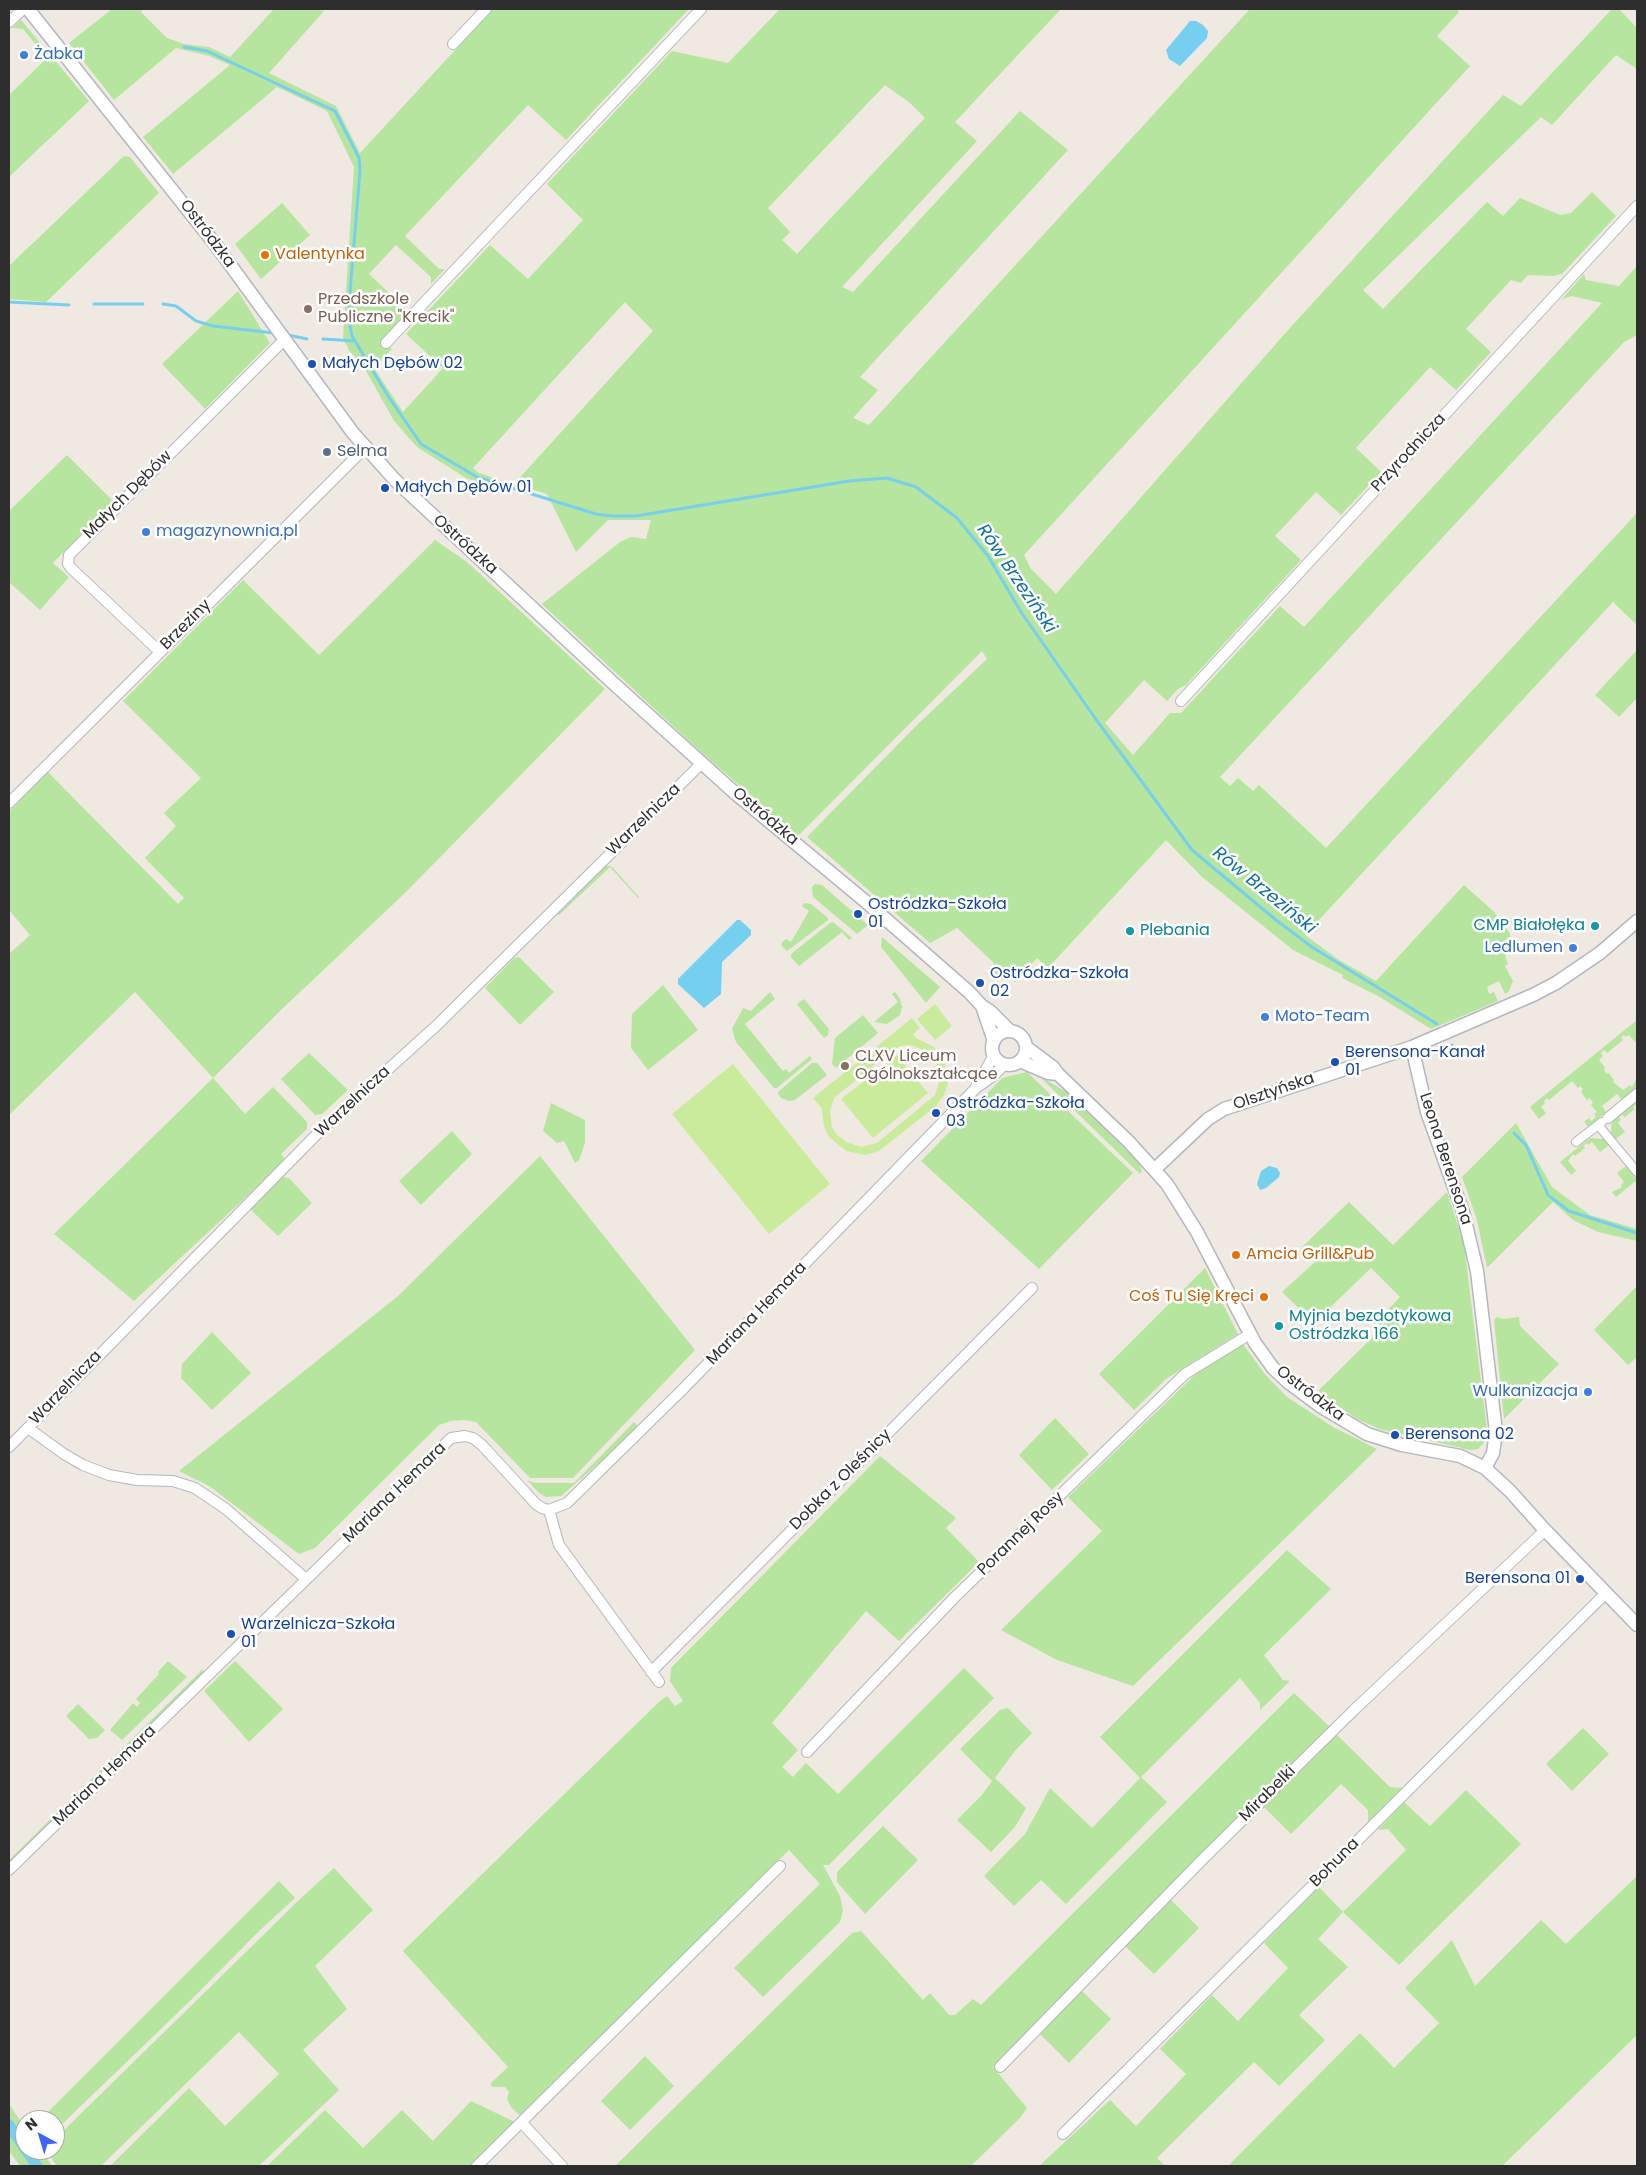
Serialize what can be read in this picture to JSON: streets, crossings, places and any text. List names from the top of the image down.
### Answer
{
  "streets": {
    "street": [
      "Ostródzka",
      "Przyrodnicza",
      "Małych Dębów",
      "Brzeziny",
      "Warzelnicza",
      "Olsztyńska",
      "Leona Berensona",
      "Mariana Hemara",
      "Dobka z Oleśnicy",
      "Porannej Rosy",
      "Mirabelki",
      "Bohuna"
    ]
  },
  "crossings": [
    ["Ostródzka", "Małych Dębów"],
    ["Ostródzka", "Brzeziny"],
    ["Ostródzka", "Warzelnicza"],
    ["Ostródzka", "Olsztyńska"],
    ["Ostródzka", "Leona Berensona"],
    ["Ostródzka", "Mariana Hemara"],
    ["Ostródzka", "Porannej Rosy"],
    ["Ostródzka", "Mirabelki"],
    ["Ostródzka", "Bohuna"],
    ["Małych Dębów", "Brzeziny"],
    ["Olsztyńska", "Leona Berensona"]
  ],
  "water": ["Rów Brzeziński"],
  "places": [
    "Żabka",
    "Valentynka",
    "Przedszkole Publiczne \"Krecik\"",
    "Małych Dębów 02",
    "Selma",
    "Małych Dębów 01",
    "magazynownia.pl",
    "Ostródzka-Szkoła 01",
    "CMP Białołęka",
    "Plebania",
    "Ledlumen",
    "Ostródzka-Szkoła 02",
    "Moto-Team",
    "Berensona-Kanał 01",
    "CLXV Liceum Ogólnokształcące",
    "Ostródzka-Szkoła 03",
    "Amcia Grill&Pub",
    "Coś Tu Się Kręci",
    "Myjnia bezdotykowa Ostródzka 166",
    "Wulkanizacja",
    "Berensona 02",
    "Berensona 01",
    "Warzelnicza-Szkoła 01"
  ],
  "north": "top left"
}
